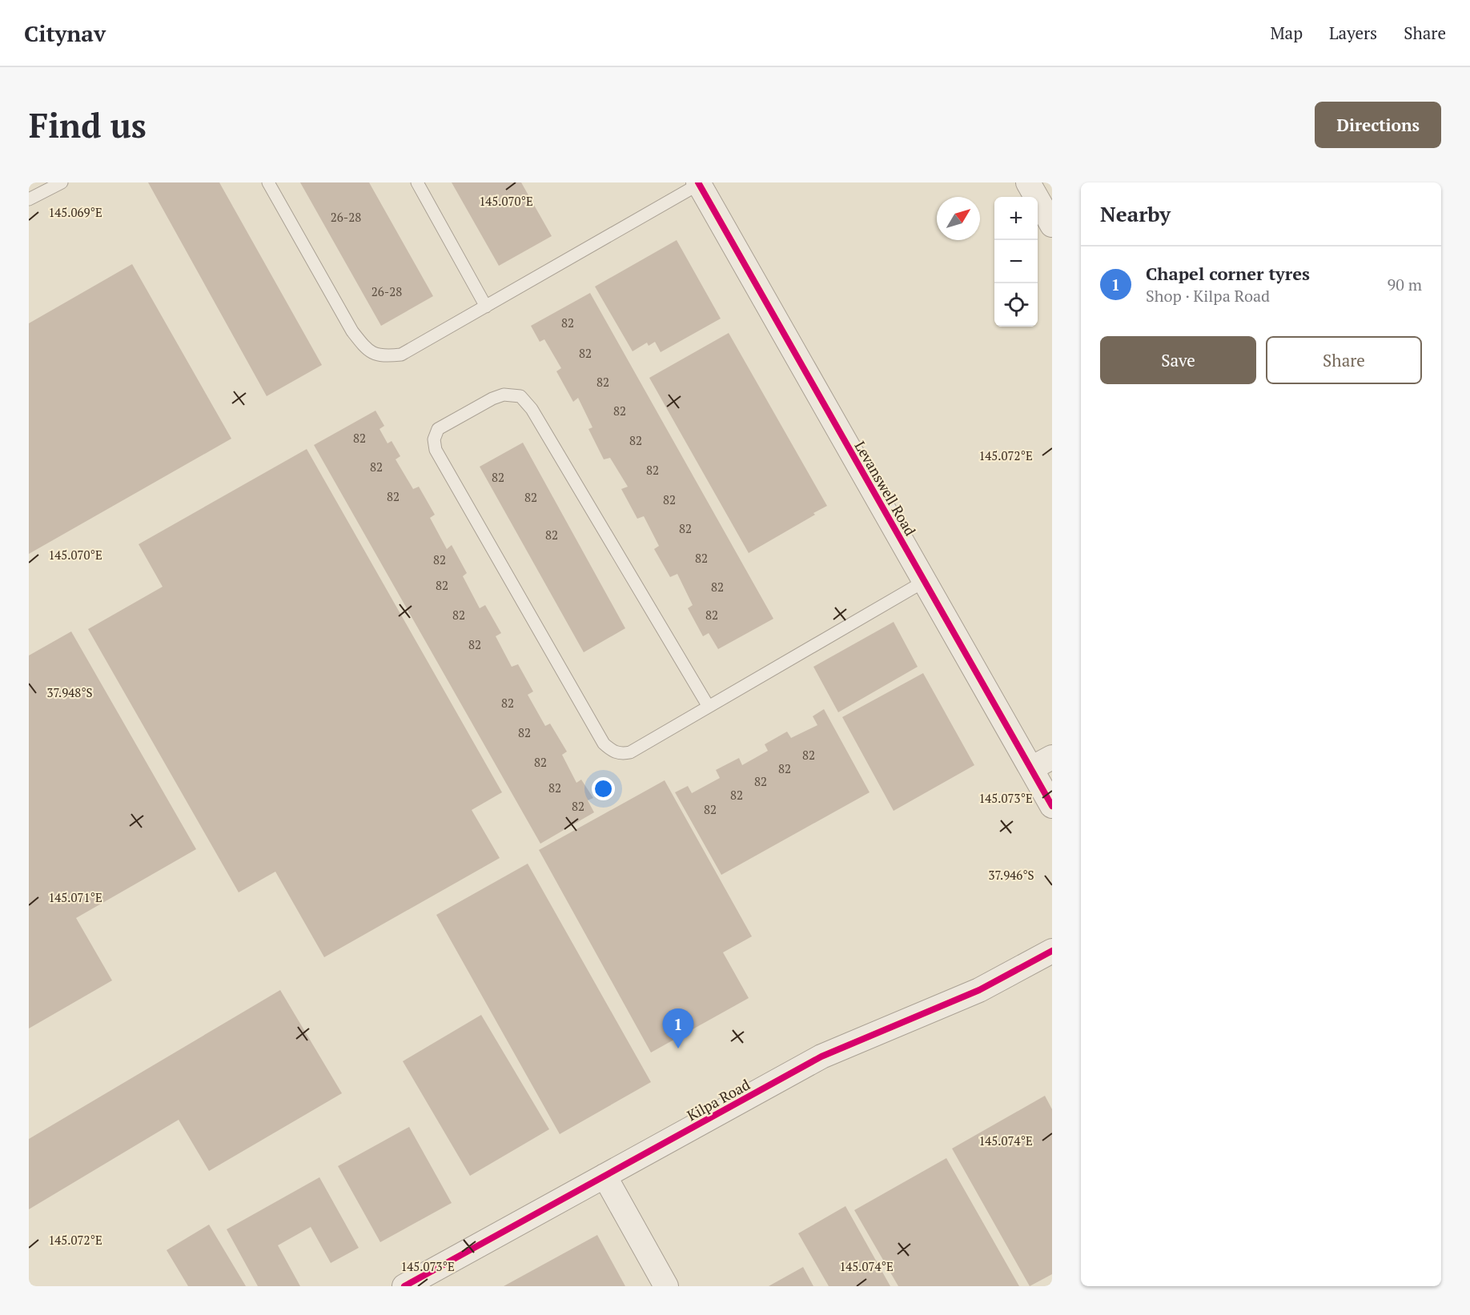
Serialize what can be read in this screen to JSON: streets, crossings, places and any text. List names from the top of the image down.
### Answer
{
  "streets": {
    "street": ["Levanswell Road", "Kilpa Road"]
  },
  "house_numbers": [
    "26-28",
    "26-28",
    "82",
    "82",
    "82",
    "82",
    "82",
    "82",
    "82",
    "82",
    "82",
    "82",
    "82",
    "82",
    "82",
    "82",
    "82",
    "82",
    "82",
    "82",
    "82",
    "82",
    "82",
    "82",
    "82",
    "82",
    "82",
    "82",
    "82",
    "82",
    "82",
    "82",
    "82"
  ],
  "north": "top right",
  "page": {
    "header": "Citynav",
    "nav": ["Map", "Layers", "Share"],
    "buttons": [
      "Directions",
      ["Save", "Share"]
    ],
    "title": "Find us",
    "heading": "Nearby",
    "map_buttons": ["+", "−"],
    "list": [
      {
        "mark": "1",
        "name": "Chapel corner tyres",
        "note": "Shop · Kilpa Road",
        "value": "90 m"
      }
    ],
    "pins": "1"
  },
  "coordinates": [
    "145.070°E",
    "145.069°E",
    "145.072°E",
    "37.948°S",
    "145.073°E",
    "37.946°S",
    "145.071°E",
    "145.074°E"
  ]
}
